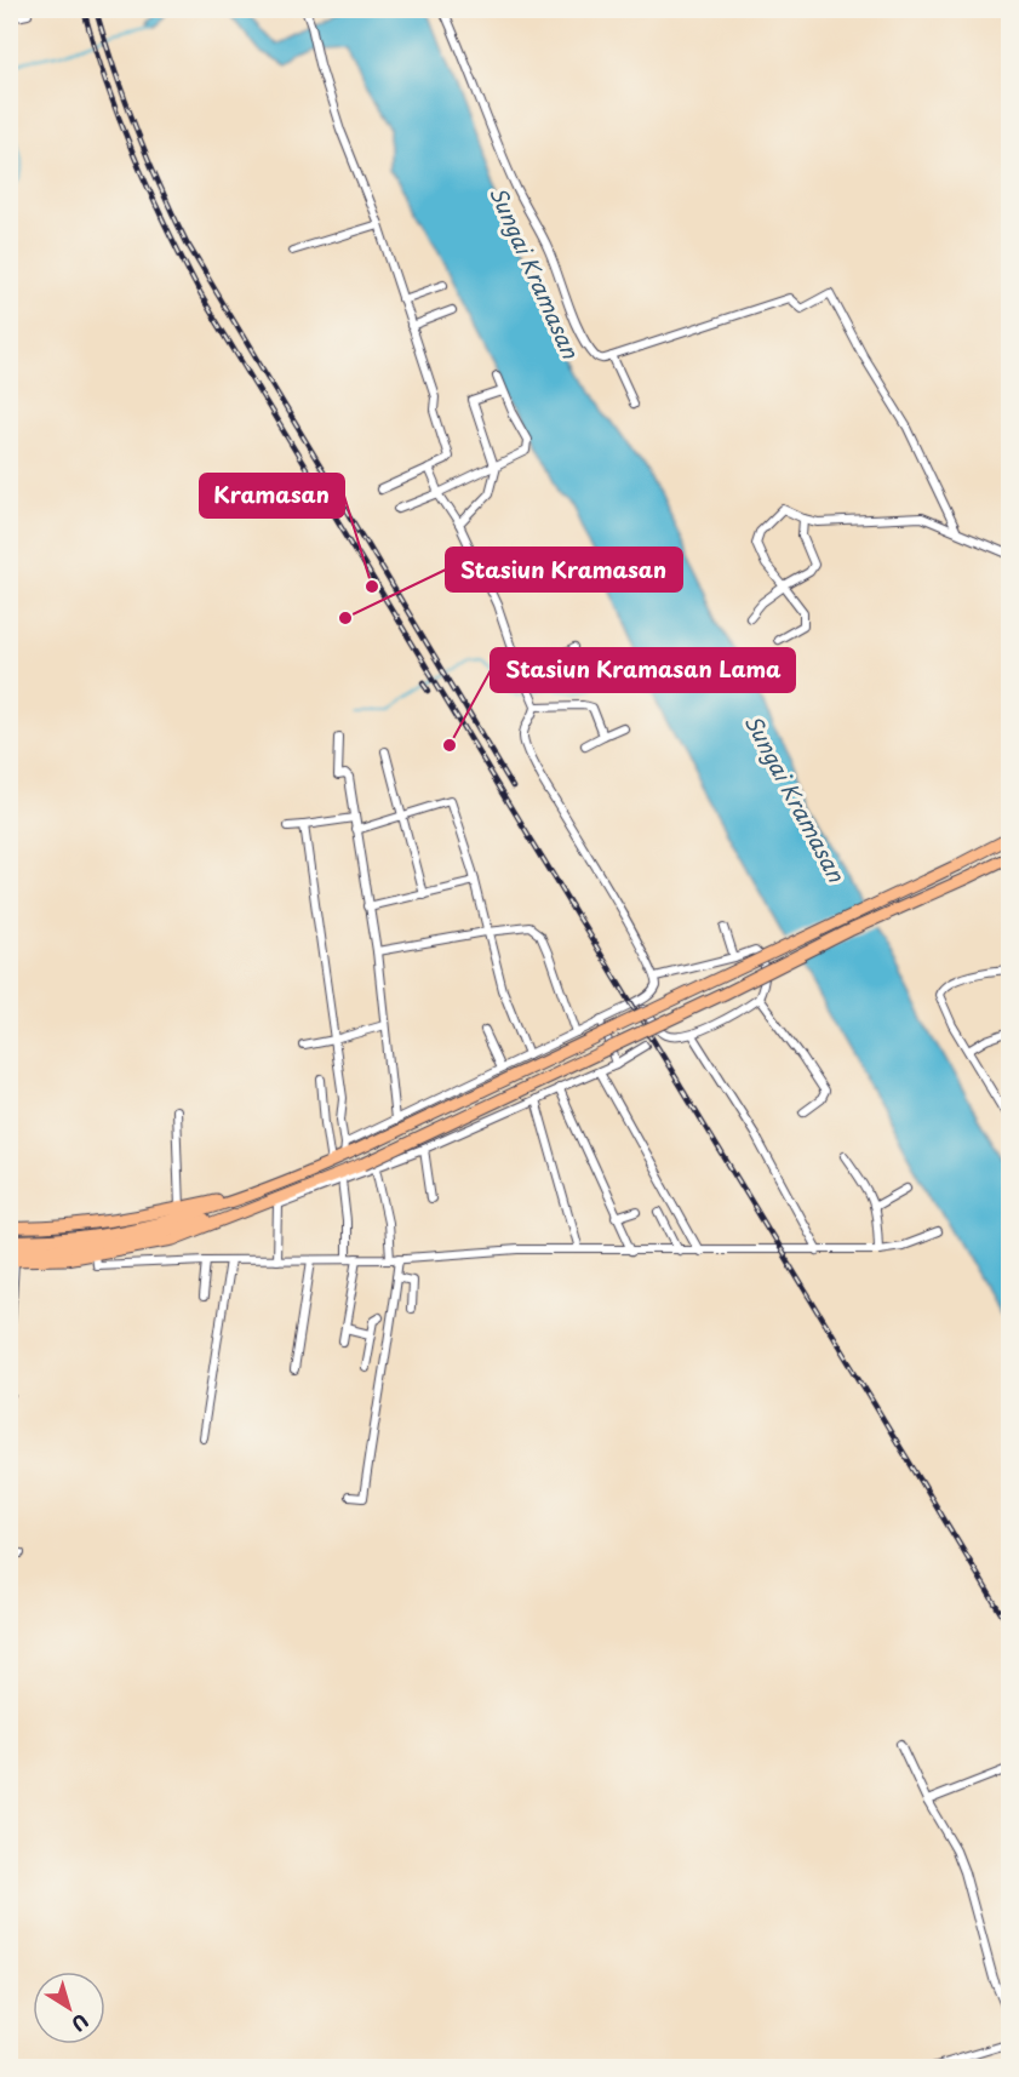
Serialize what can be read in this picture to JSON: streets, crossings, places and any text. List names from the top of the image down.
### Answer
{
  "water": ["Sungai Kramasan"],
  "places": ["Kramasan", "Stasiun Kramasan", "Stasiun Kramasan Lama"],
  "north": "bottom right"
}
